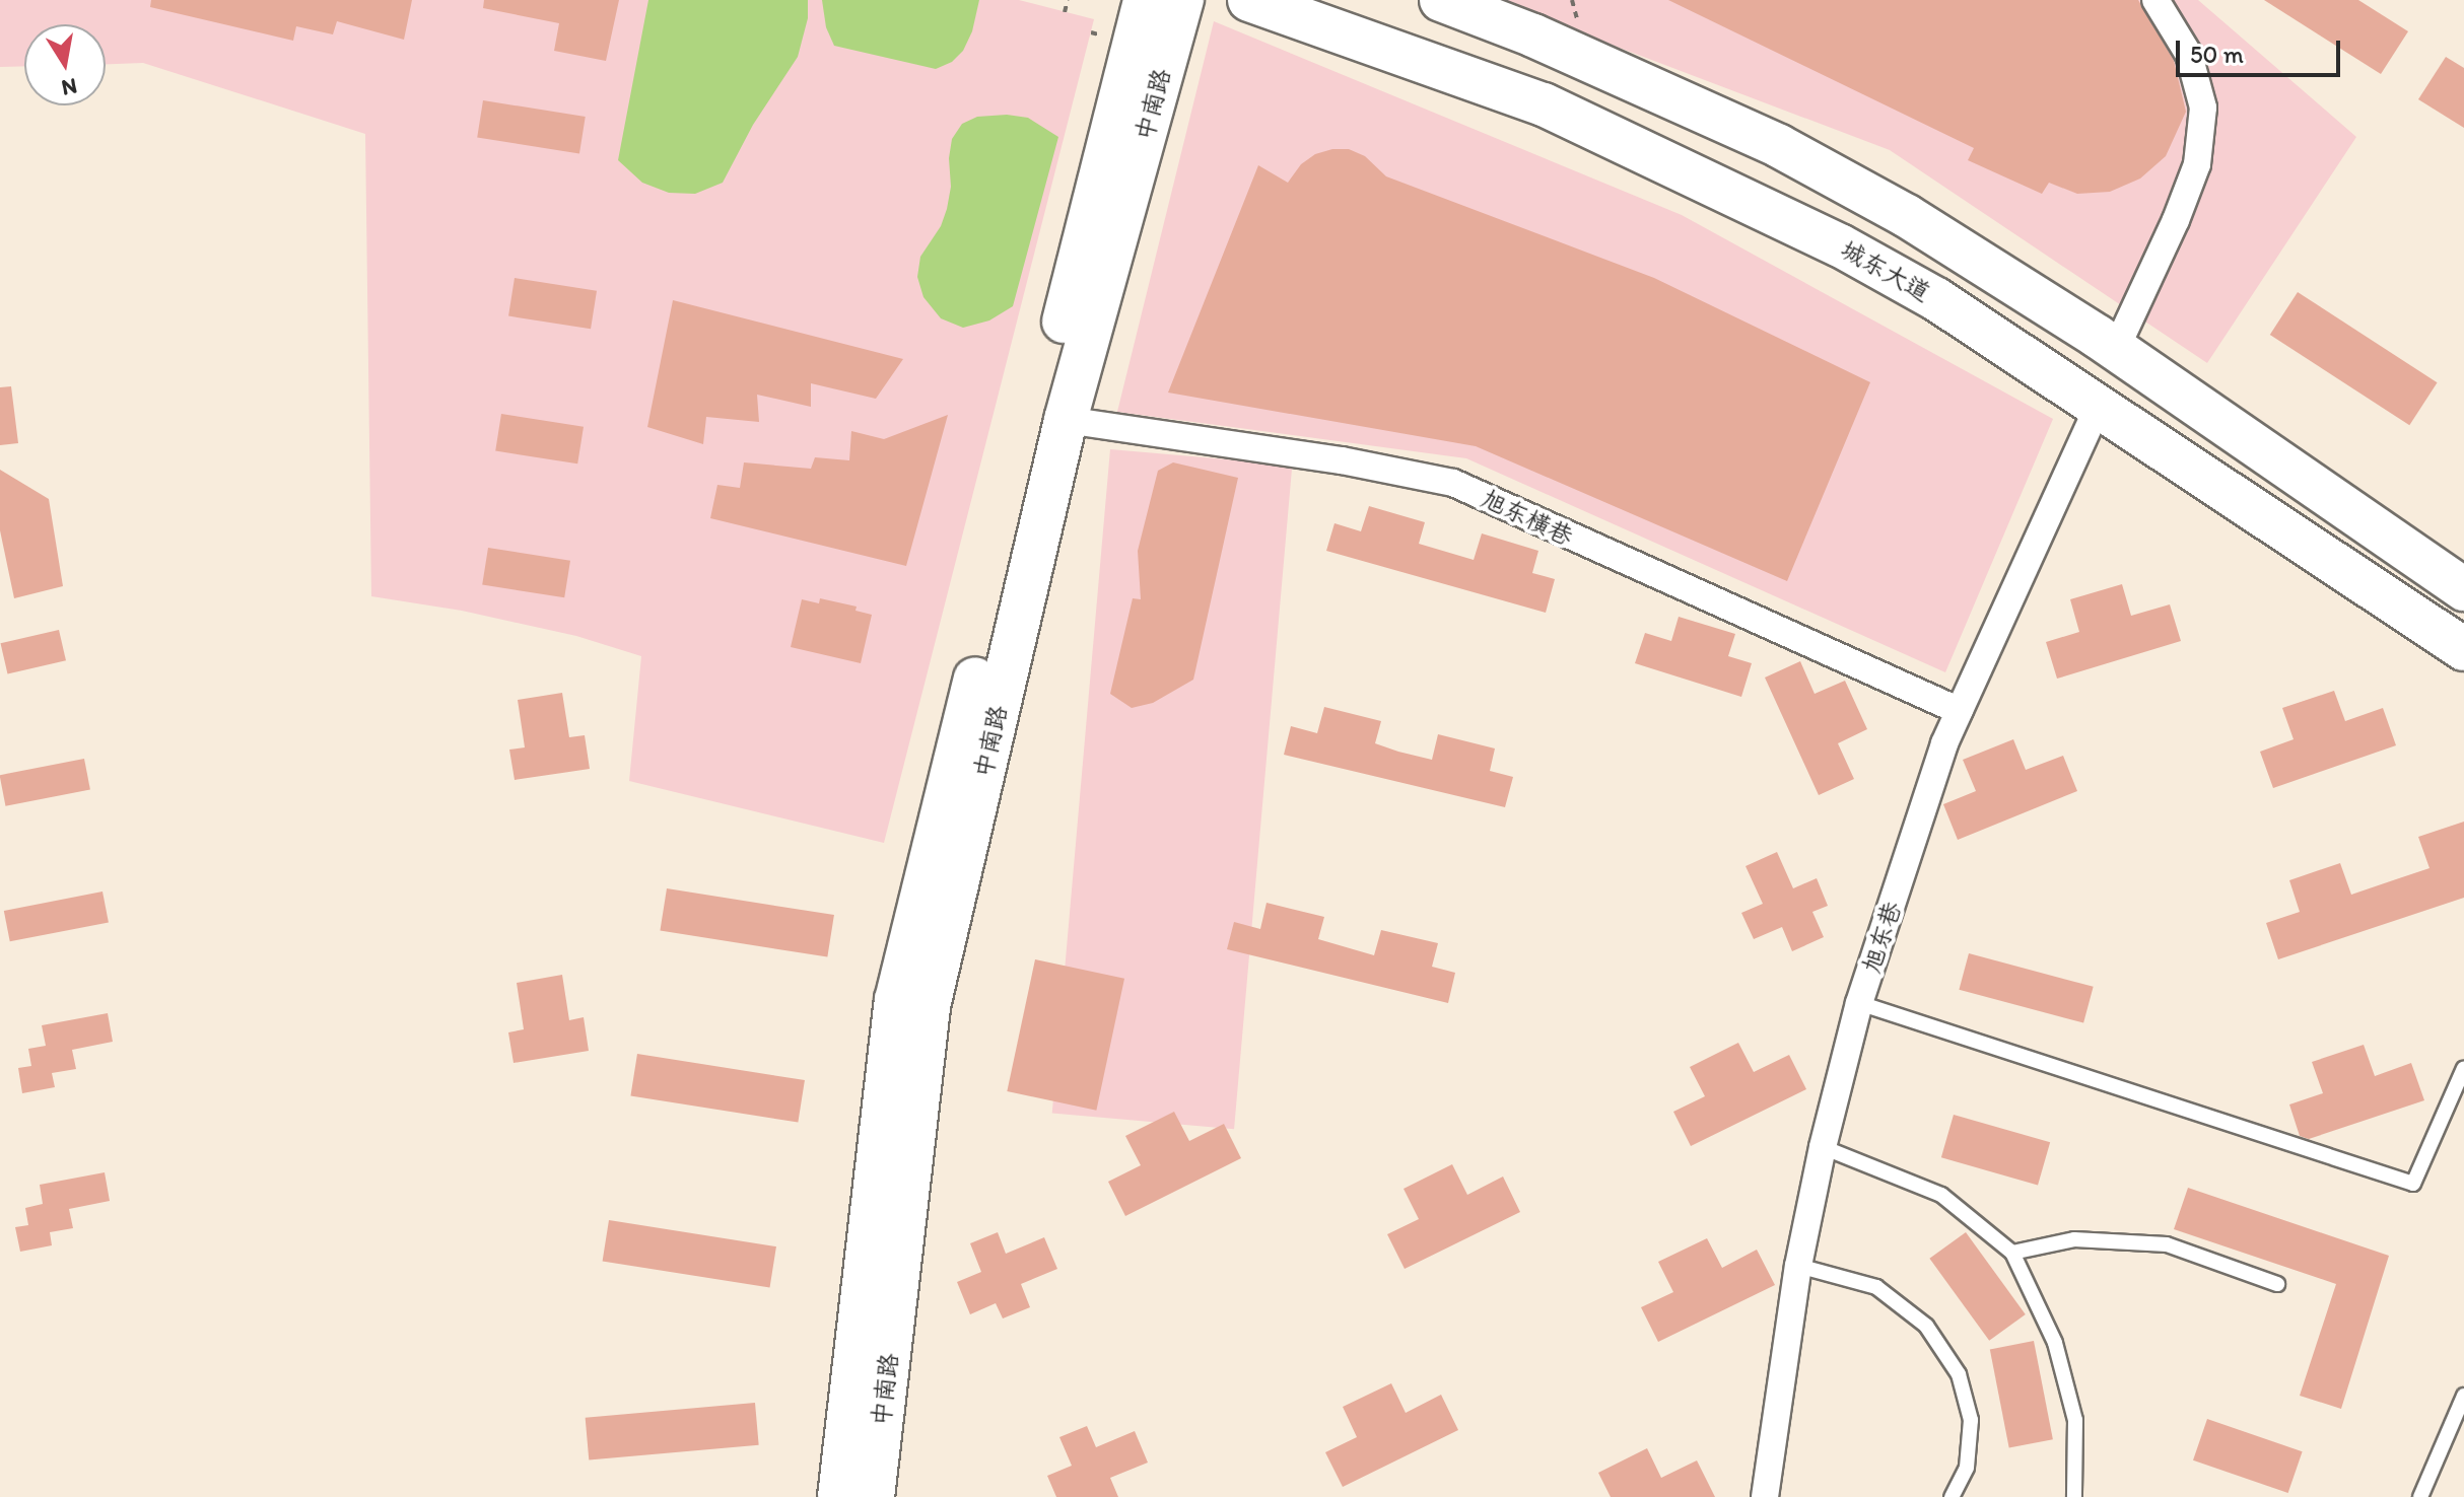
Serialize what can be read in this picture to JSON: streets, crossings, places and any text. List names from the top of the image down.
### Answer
{
  "streets": {
    "main road": ["中南路", "城东大道"],
    "street": ["旭东横巷", "旭东巷"]
  },
  "crossings": [
    ["中南路", "旭东横巷"],
    ["城东大道", "旭东巷"],
    ["旭东横巷", "旭东巷"]
  ],
  "scale_bar": "50 m",
  "north": "bottom"
}
